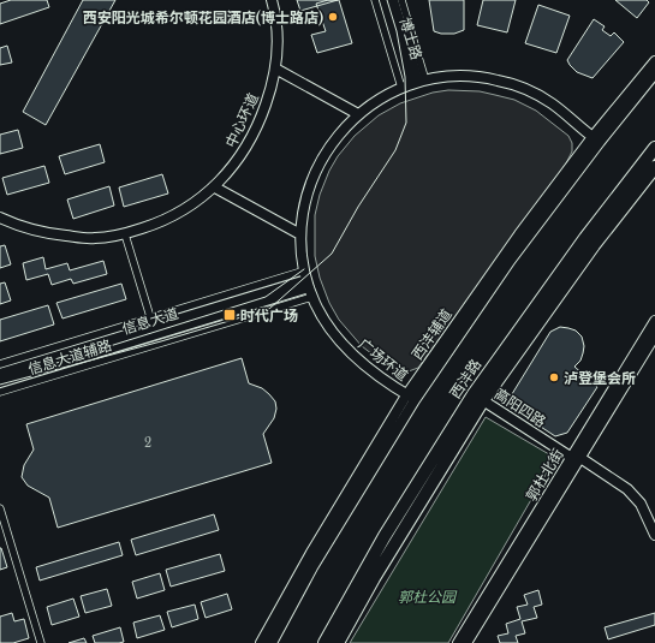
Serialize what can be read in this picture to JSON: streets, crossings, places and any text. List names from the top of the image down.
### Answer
{
  "streets": {
    "highway": ["西沣路"],
    "street": [
      "博士路",
      "中心环道",
      "信息大道",
      "西沣辅道",
      "信息大道辅路",
      "广场环道",
      "高阳四路",
      "郭杜北街"
    ]
  },
  "crossings": [
    ["博士路", "广场环道"],
    ["信息大道", "信息大道辅路"],
    ["信息大道", "广场环道"],
    ["西沣辅道", "广场环道"],
    ["信息大道辅路", "广场环道"],
    ["西沣路", "高阳四路"],
    ["高阳四路", "郭杜北街"]
  ],
  "parks": ["郭杜公园"],
  "places": {
    "other": ["西安阳光城希尔顿花园酒店(博士路店)", "泸登堡会所"],
    "transit": ["时代广场"]
  },
  "house_numbers": ["2"]
}
